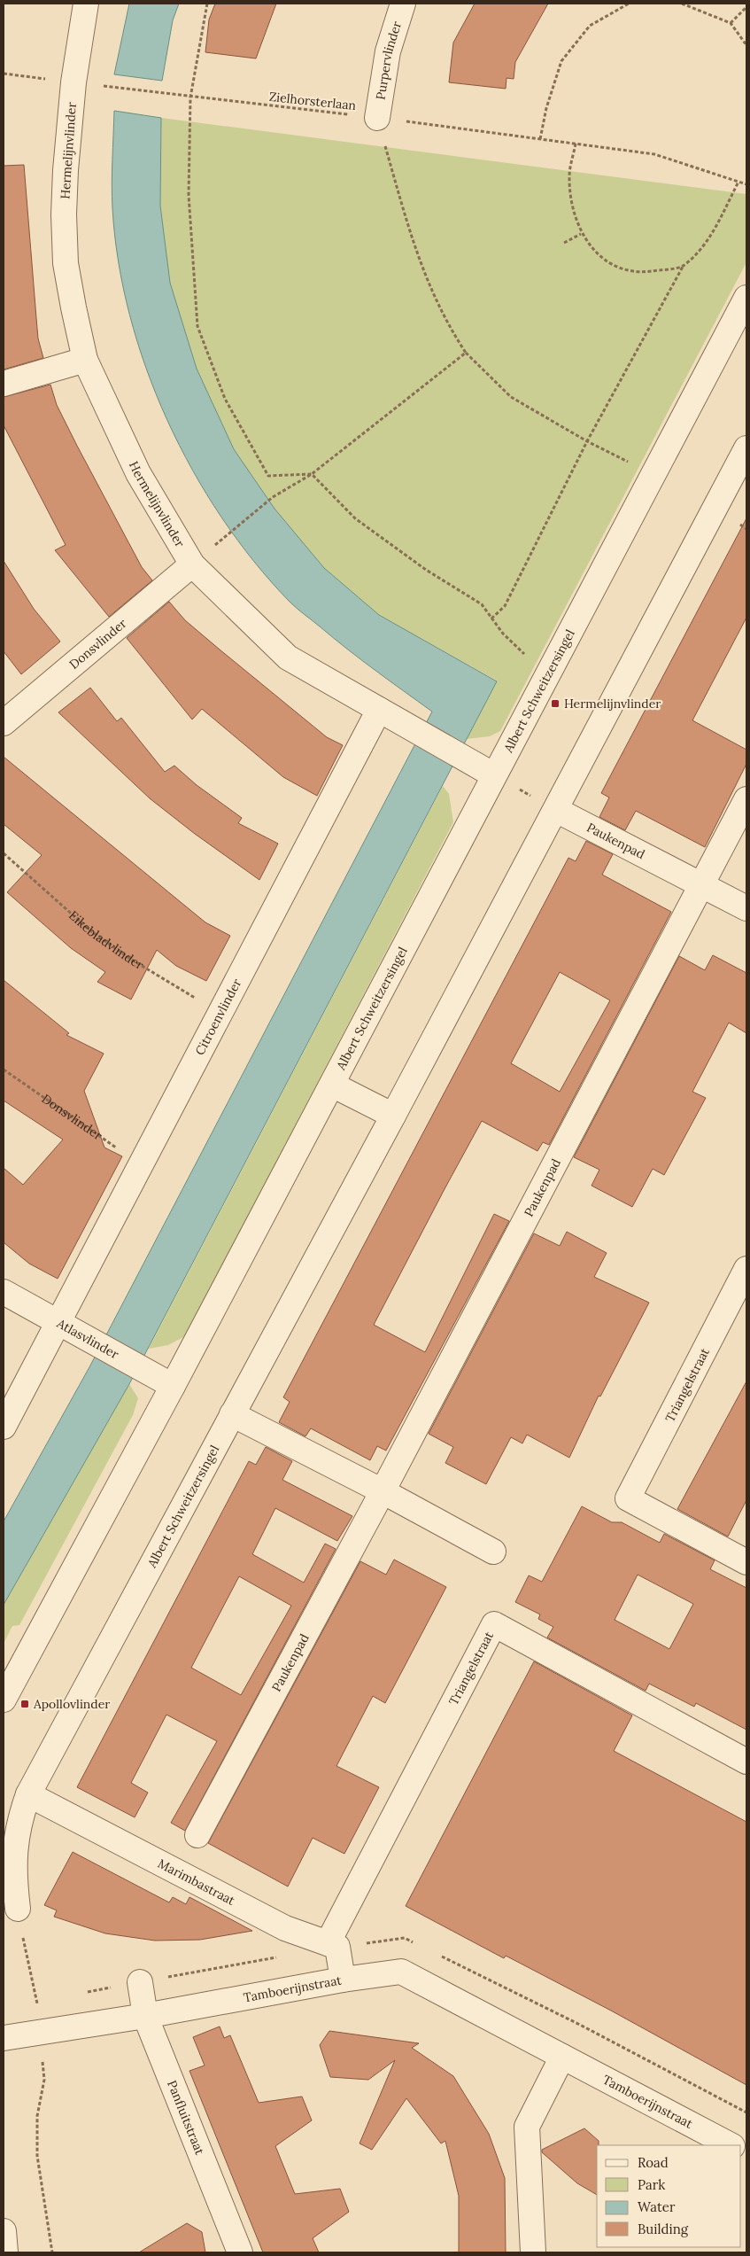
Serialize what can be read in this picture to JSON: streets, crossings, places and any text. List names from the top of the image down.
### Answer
{
  "streets": {
    "street": [
      "Purpervlinder",
      "Hermelijnvlinder",
      "Donsvlinder",
      "Albert Schweitzersingel",
      "Paukenpad",
      "Citroenvlinder",
      "Atlasvlinder",
      "Triangelstraat",
      "Marimbastraat",
      "Tamboerijnstraat",
      "Panfluitstraat"
    ],
    "path": ["Zielhorsterlaan", "Eikebladvlinder"]
  },
  "crossings": [
    ["Purpervlinder", "Zielhorsterlaan"],
    ["Zielhorsterlaan", "Hermelijnvlinder"],
    ["Hermelijnvlinder", "Donsvlinder"],
    ["Hermelijnvlinder", "Albert Schweitzersingel"],
    ["Hermelijnvlinder", "Citroenvlinder"],
    ["Donsvlinder", "Citroenvlinder"],
    ["Albert Schweitzersingel", "Paukenpad"],
    ["Albert Schweitzersingel", "Atlasvlinder"],
    ["Albert Schweitzersingel", "Marimbastraat"],
    ["Eikebladvlinder", "Citroenvlinder"],
    ["Citroenvlinder", "Atlasvlinder"],
    ["Triangelstraat", "Marimbastraat"],
    ["Tamboerijnstraat", "Panfluitstraat"]
  ],
  "places": {
    "transit": ["Hermelijnvlinder", "Apollovlinder"]
  },
  "legend": [
    "Road",
    "Park",
    "Water",
    "Building"
  ]
}
